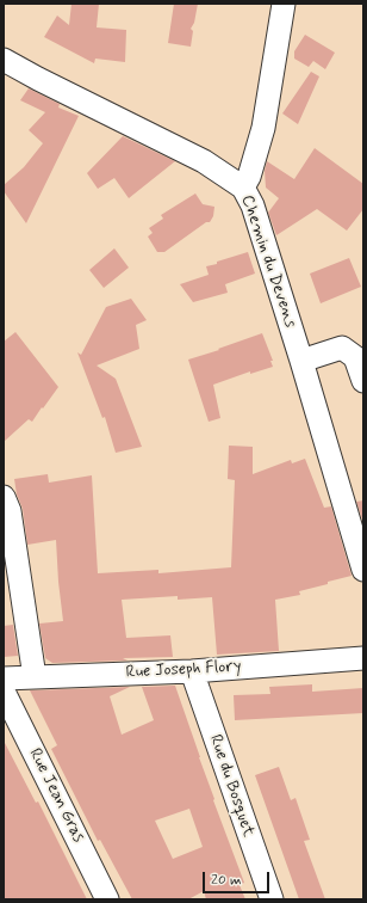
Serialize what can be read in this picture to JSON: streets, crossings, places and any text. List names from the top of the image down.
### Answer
{
  "streets": {
    "street": [
      "Chemin du Devens",
      "Rue Joseph Flory",
      "Rue du Bosquet",
      "Rue Jean Gras"
    ]
  },
  "crossings": [
    ["Rue Joseph Flory", "Rue du Bosquet"]
  ],
  "scale_bar": "20 m"
}
